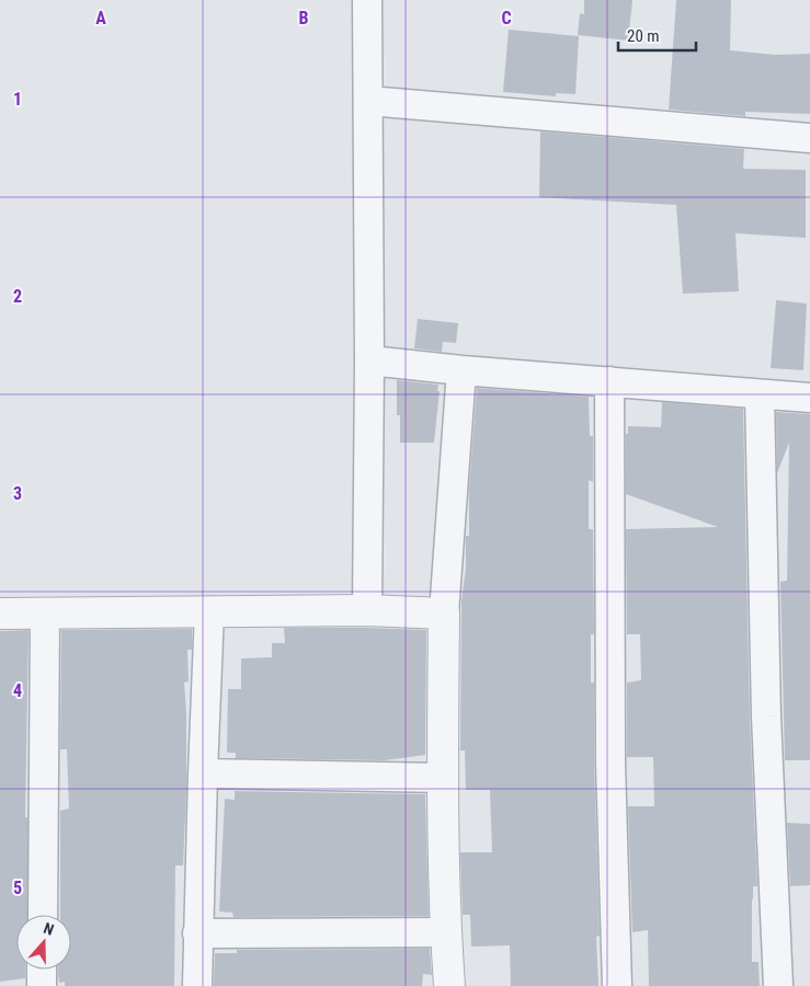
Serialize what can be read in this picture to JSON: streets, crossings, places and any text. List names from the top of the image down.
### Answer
{
  "scale_bar": "20 m",
  "north": "top",
  "grid": {
    "columns": ["A", "B", "C"],
    "rows": [
      "1",
      "2",
      "3",
      "4",
      "5"
    ]
  }
}
